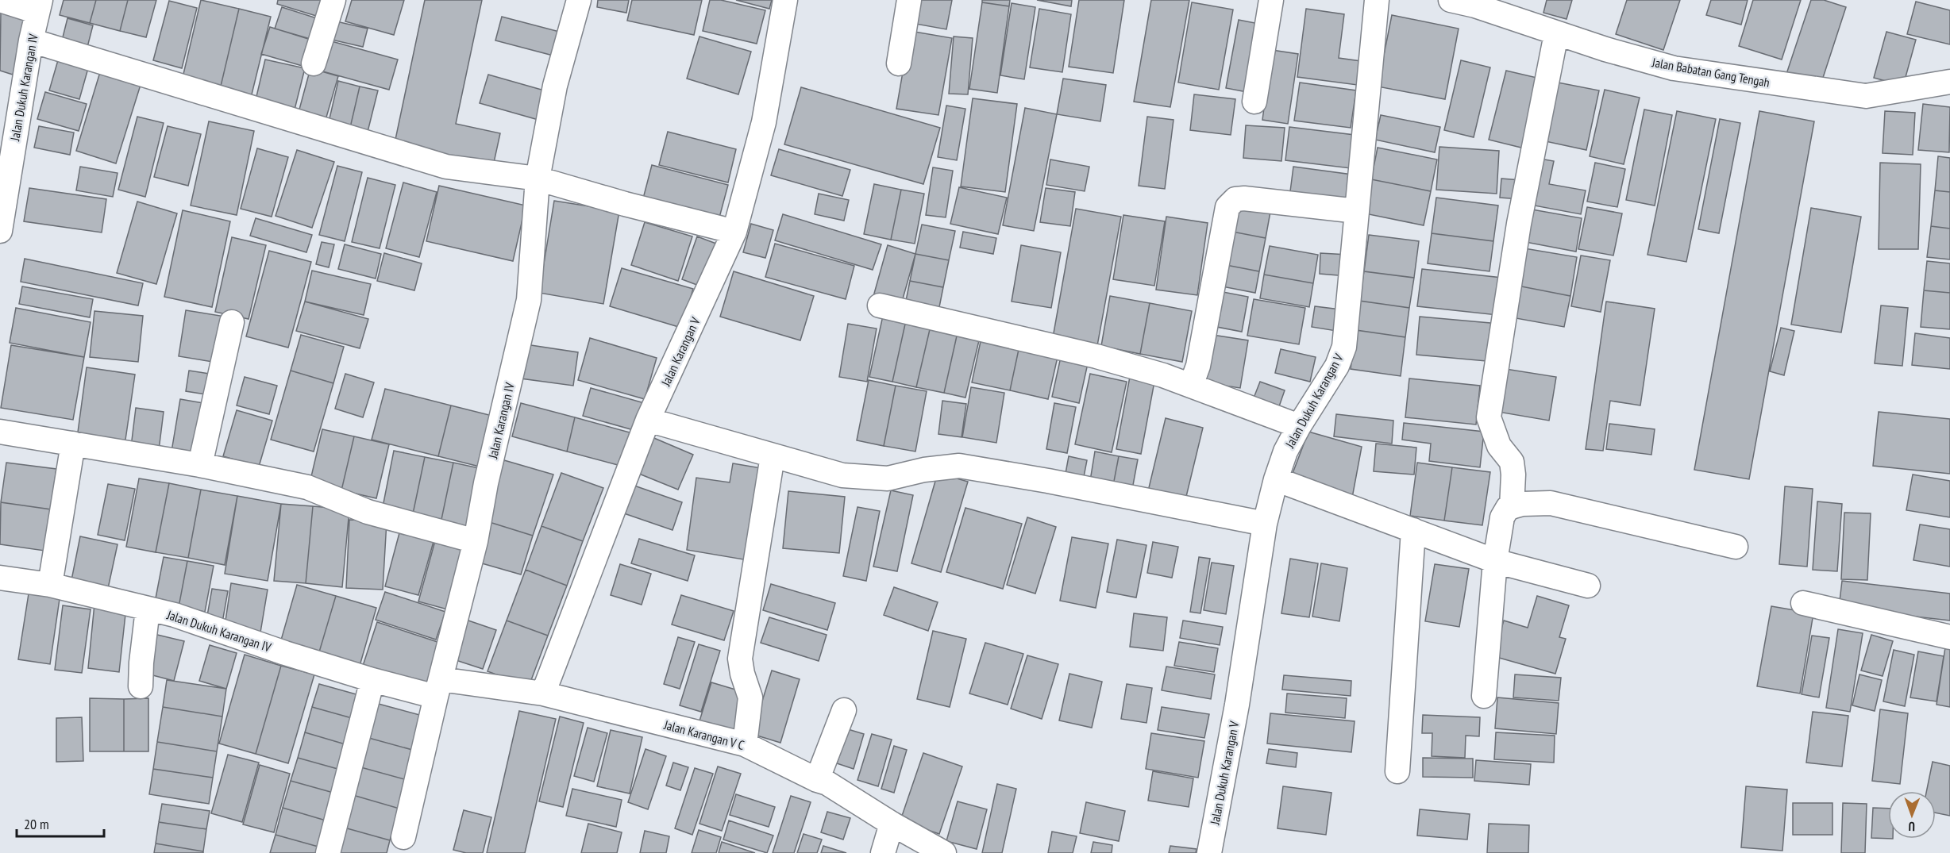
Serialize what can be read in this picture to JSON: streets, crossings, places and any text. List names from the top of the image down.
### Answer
{
  "streets": {
    "street": [
      "Jalan Babatan Gang Tengah",
      "Jalan Dukuh Karangan IV",
      "Jalan Karangan V",
      "Jalan Dukuh Karangan V",
      "Jalan Karangan IV",
      "Jalan Karangan V C"
    ]
  },
  "crossings": [
    ["Jalan Dukuh Karangan IV", "Jalan Karangan IV"],
    ["Jalan Dukuh Karangan IV", "Jalan Karangan V C"],
    ["Jalan Karangan V", "Jalan Karangan V C"],
    ["Jalan Karangan IV", "Jalan Karangan V C"]
  ],
  "scale_bar": "20 m",
  "north": "bottom"
}
